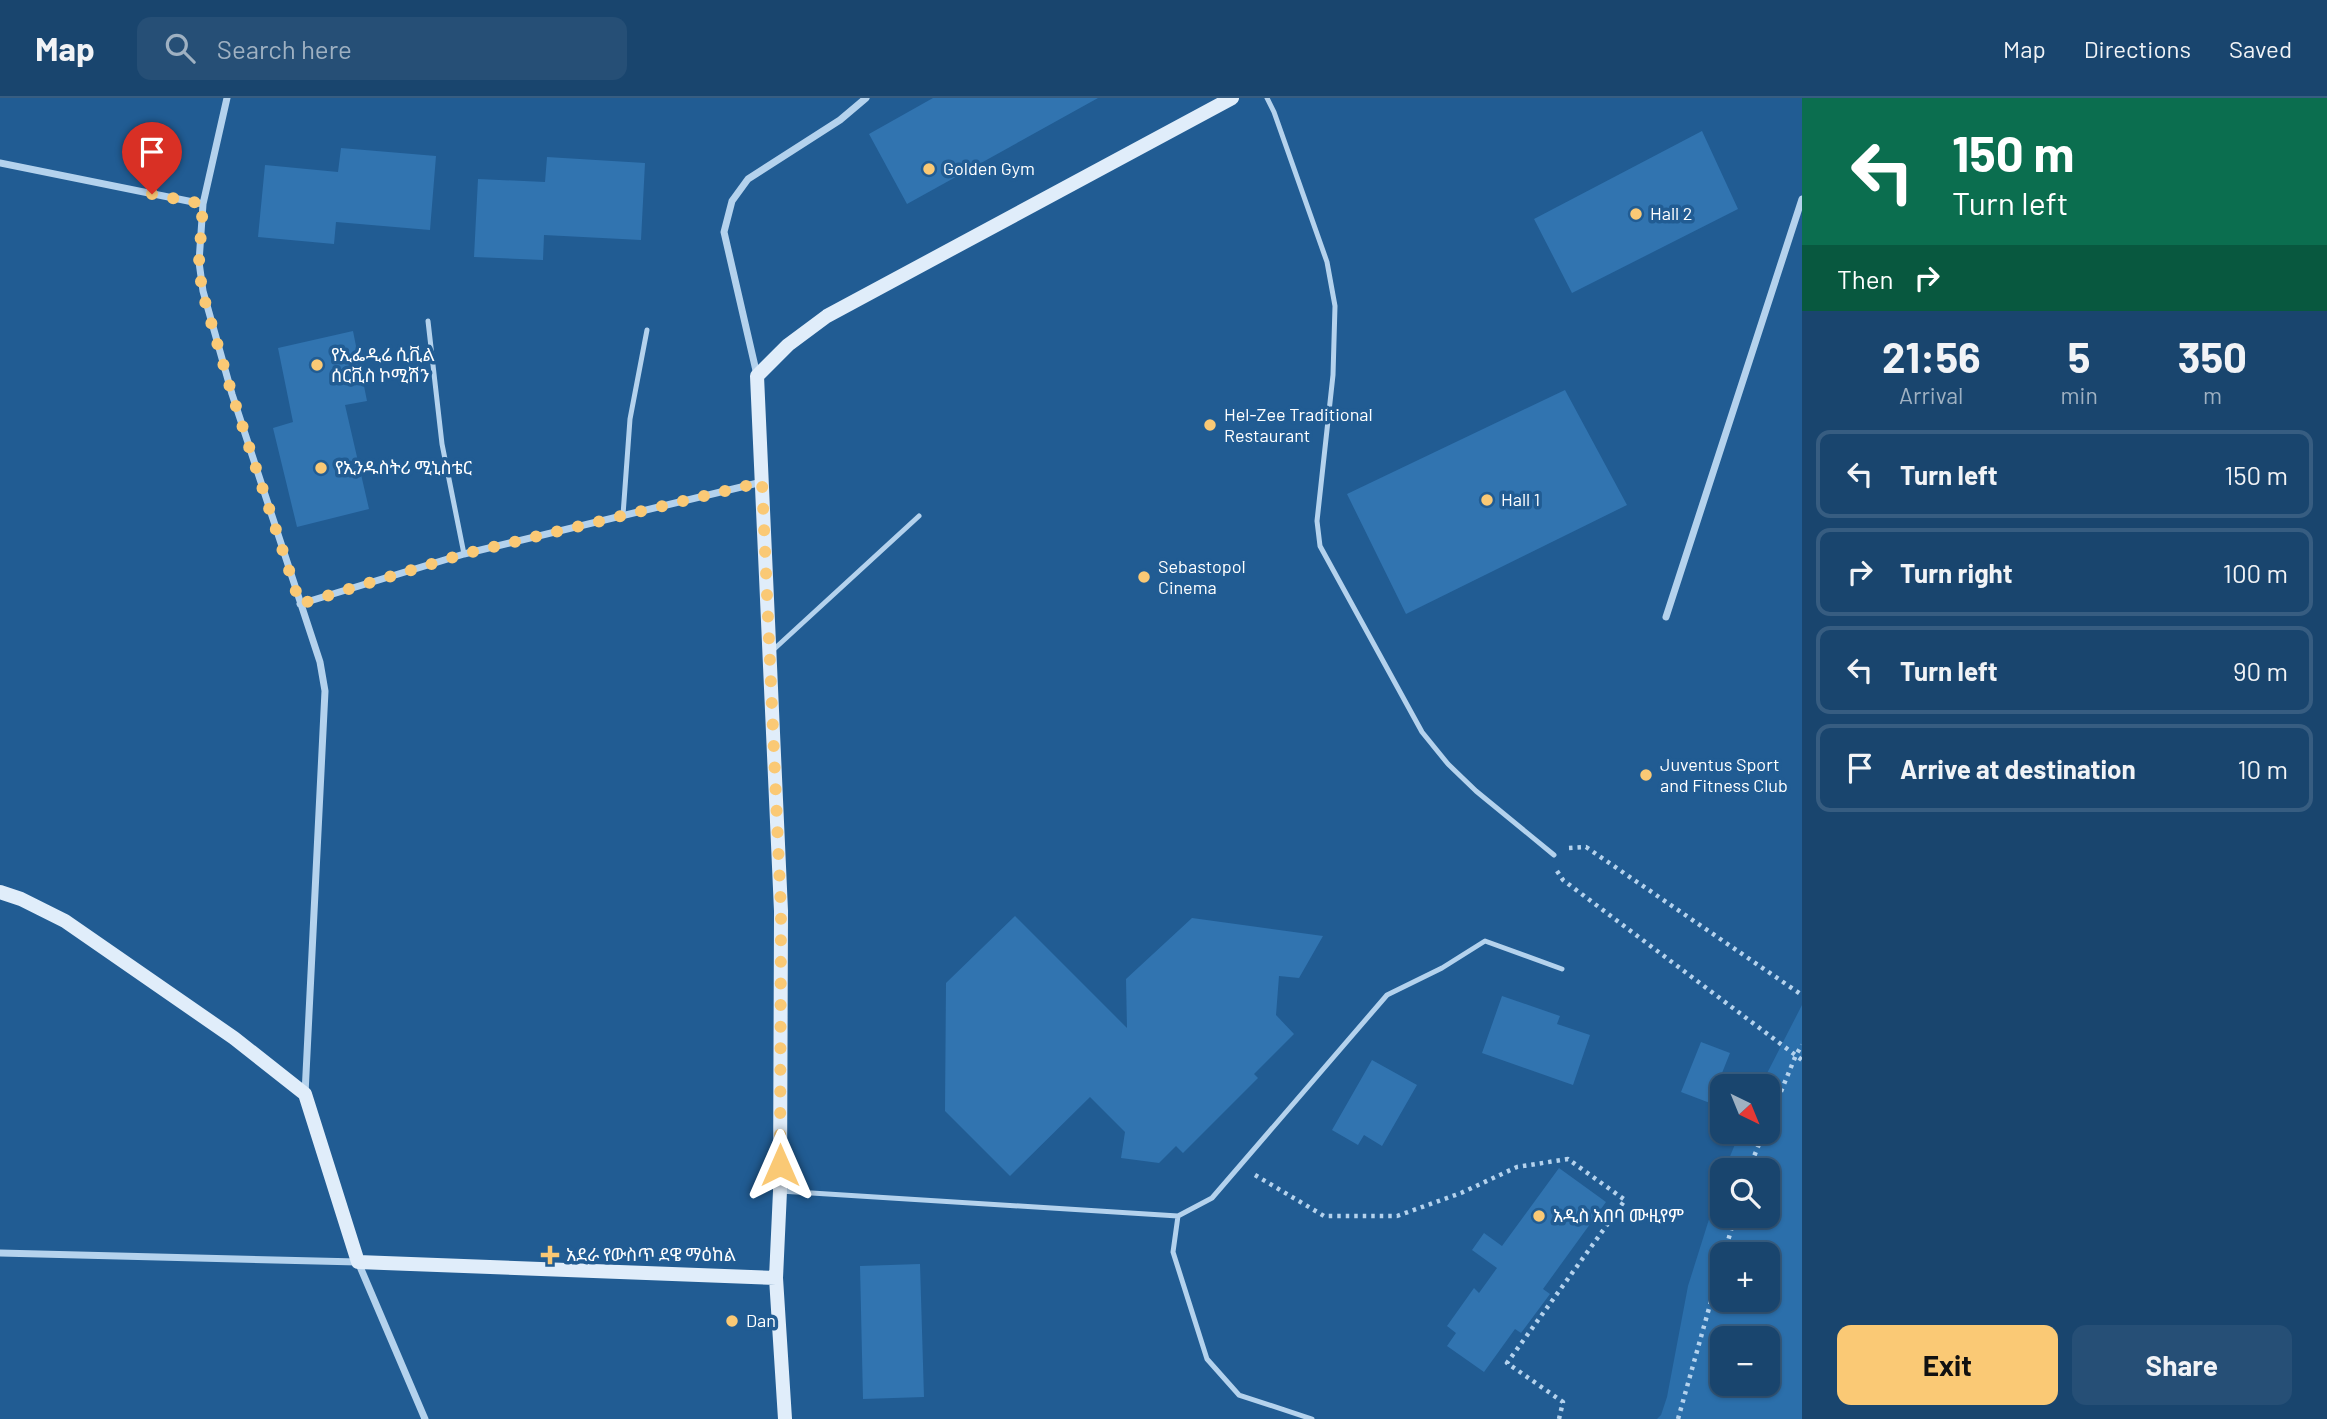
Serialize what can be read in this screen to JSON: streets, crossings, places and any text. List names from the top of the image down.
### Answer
{
  "places": {
    "other": [
      "Golden Gym",
      "Hall 2",
      "የኢፌዲሬ ሲቪል ሰርቪስ ኮሚሽን",
      "Hel-Zee Traditional Restaurant",
      "የኢንዱስትሪ ሚኒስቴር",
      "Hall 1",
      "Sebastopol Cinema",
      "Juventus Sport and Fitness Club",
      "አዲስ አበባ ሙዚየም",
      "Dan"
    ],
    "health": ["አደራ የውስጥ ደዌ ማዕከል"]
  },
  "north": "bottom right",
  "page": {
    "header": "Map",
    "search": "Search here",
    "nav": ["Map", "Directions", "Saved"],
    "turn": ["150 m", "Turn left"],
    "then": "Then",
    "eta": [
      "21:56",
      "Arrival",
      "5",
      "min",
      "350",
      "m"
    ],
    "list": [
      {
        "name": "Turn left",
        "value": "150 m"
      },
      {
        "name": "Turn right",
        "value": "100 m"
      },
      {
        "name": "Turn left",
        "value": "90 m"
      },
      {
        "name": "Arrive at destination",
        "value": "10 m"
      }
    ],
    "map_buttons": ["+", "−"],
    "buttons": ["Exit", "Share"]
  }
}
